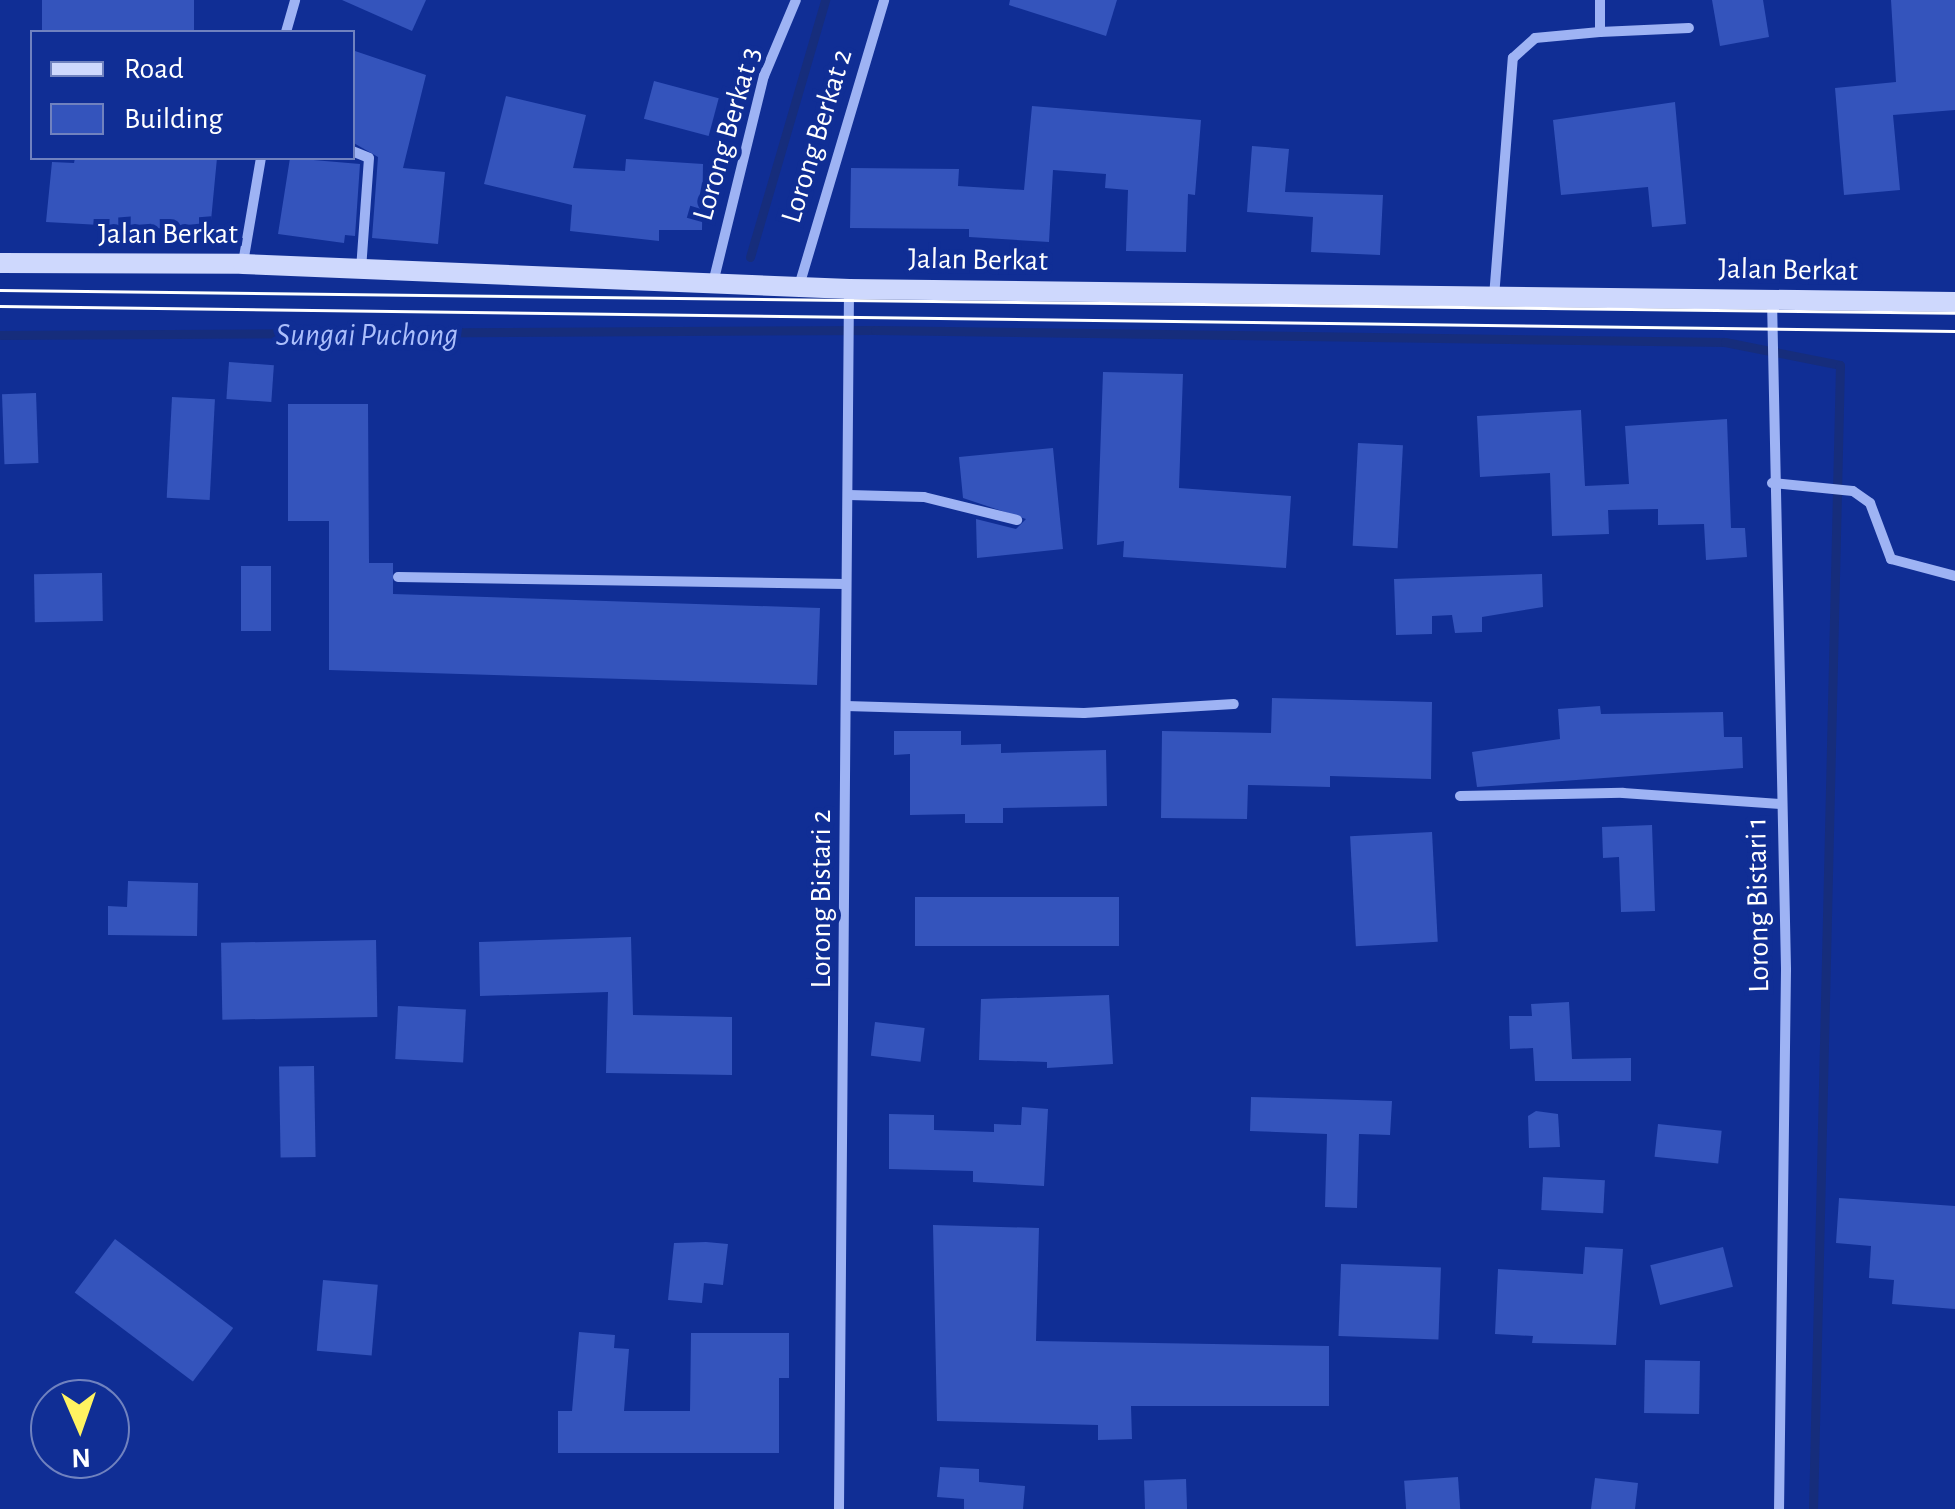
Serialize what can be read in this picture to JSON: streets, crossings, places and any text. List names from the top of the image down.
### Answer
{
  "streets": {
    "street": [
      "Lorong Berkat 3",
      "Lorong Berkat 2",
      "Jalan Berkat",
      "Lorong Bistari 2",
      "Lorong Bistari 1"
    ]
  },
  "crossings": [
    ["Lorong Berkat 3", "Jalan Berkat"],
    ["Lorong Berkat 2", "Jalan Berkat"],
    ["Jalan Berkat", "Lorong Bistari 2"],
    ["Jalan Berkat", "Lorong Bistari 1"]
  ],
  "water": ["Sungai Puchong"],
  "legend": ["Road", "Building"],
  "north": "bottom"
}
